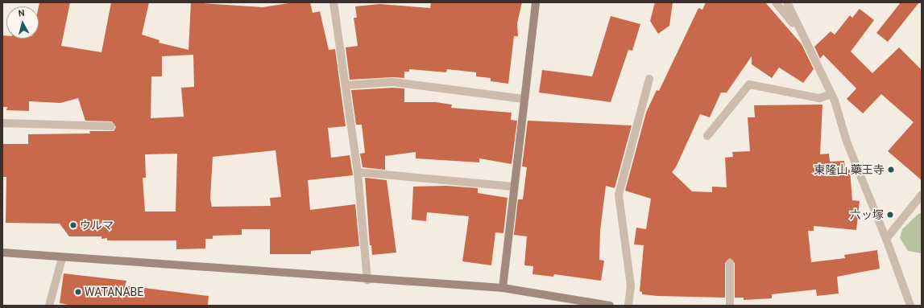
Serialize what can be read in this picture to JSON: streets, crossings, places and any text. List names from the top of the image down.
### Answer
{
  "places": [
    "東隆山 藥王寺",
    "六ッ塚",
    "ウルマ",
    "WATANABE"
  ],
  "north": "top"
}
